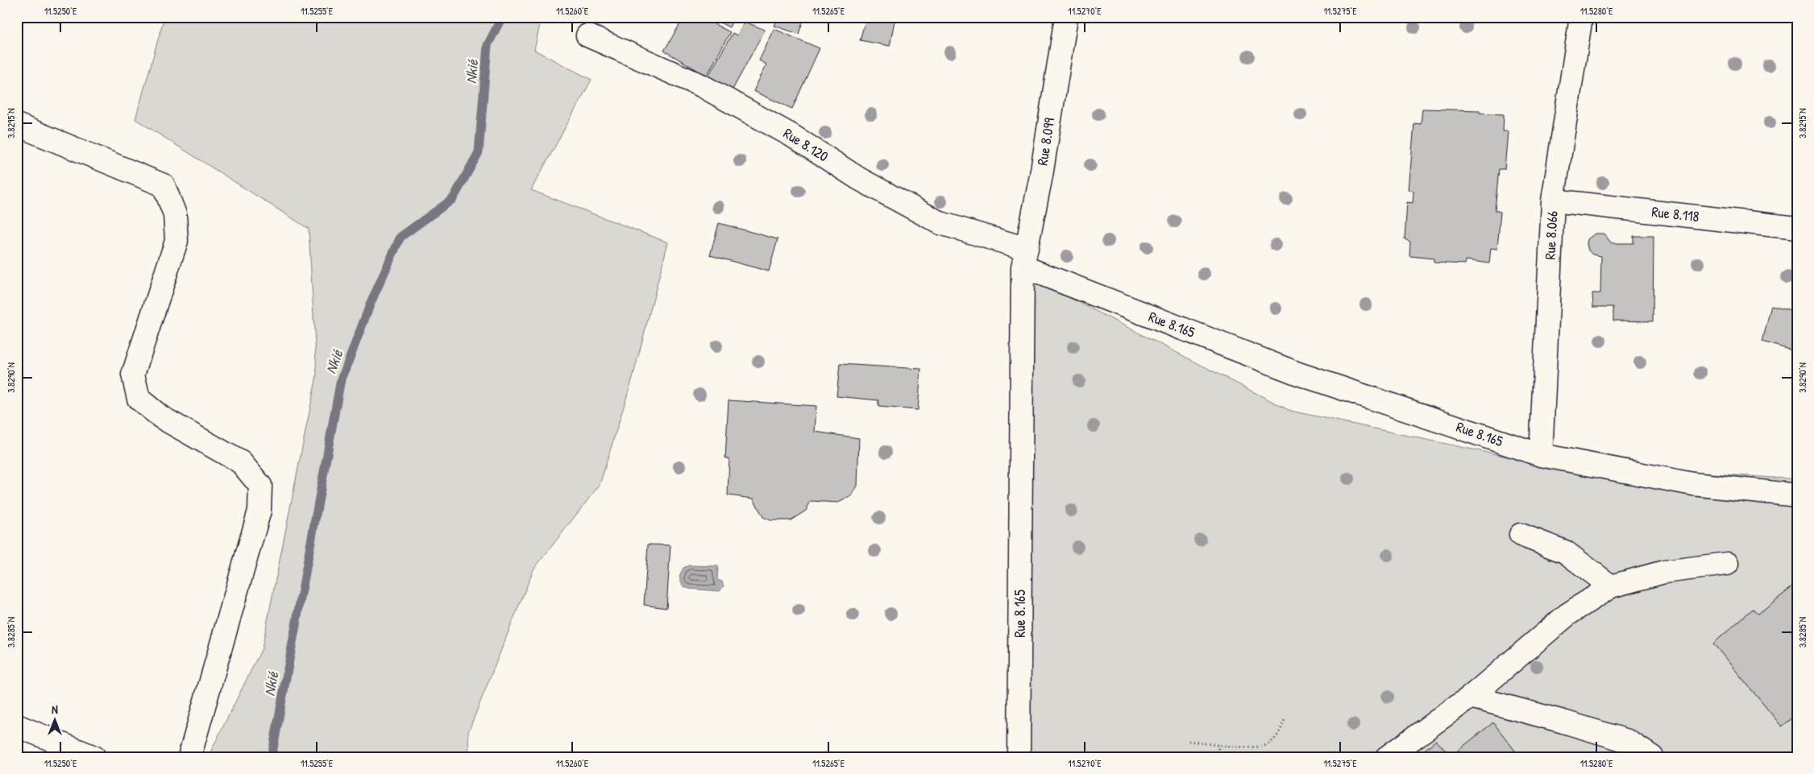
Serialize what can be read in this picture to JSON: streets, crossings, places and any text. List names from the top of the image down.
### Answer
{
  "streets": {
    "street": [
      "Rue 8.099",
      "Rue 8.120",
      "Rue 8.118",
      "Rue 8.066",
      "Rue 8.165"
    ]
  },
  "crossings": [
    ["Rue 8.099", "Rue 8.120"],
    ["Rue 8.099", "Rue 8.165"],
    ["Rue 8.120", "Rue 8.165"],
    ["Rue 8.118", "Rue 8.066"],
    ["Rue 8.066", "Rue 8.165"]
  ],
  "water": ["Nkié"],
  "north": "top",
  "coordinates": [
    "11.5250°E",
    "11.5255°E",
    "11.5260°E",
    "11.5265°E",
    "11.5270°E",
    "11.5275°E",
    "11.5280°E",
    "3.8295°N",
    "3.8290°N",
    "3.8285°N"
  ]
}
